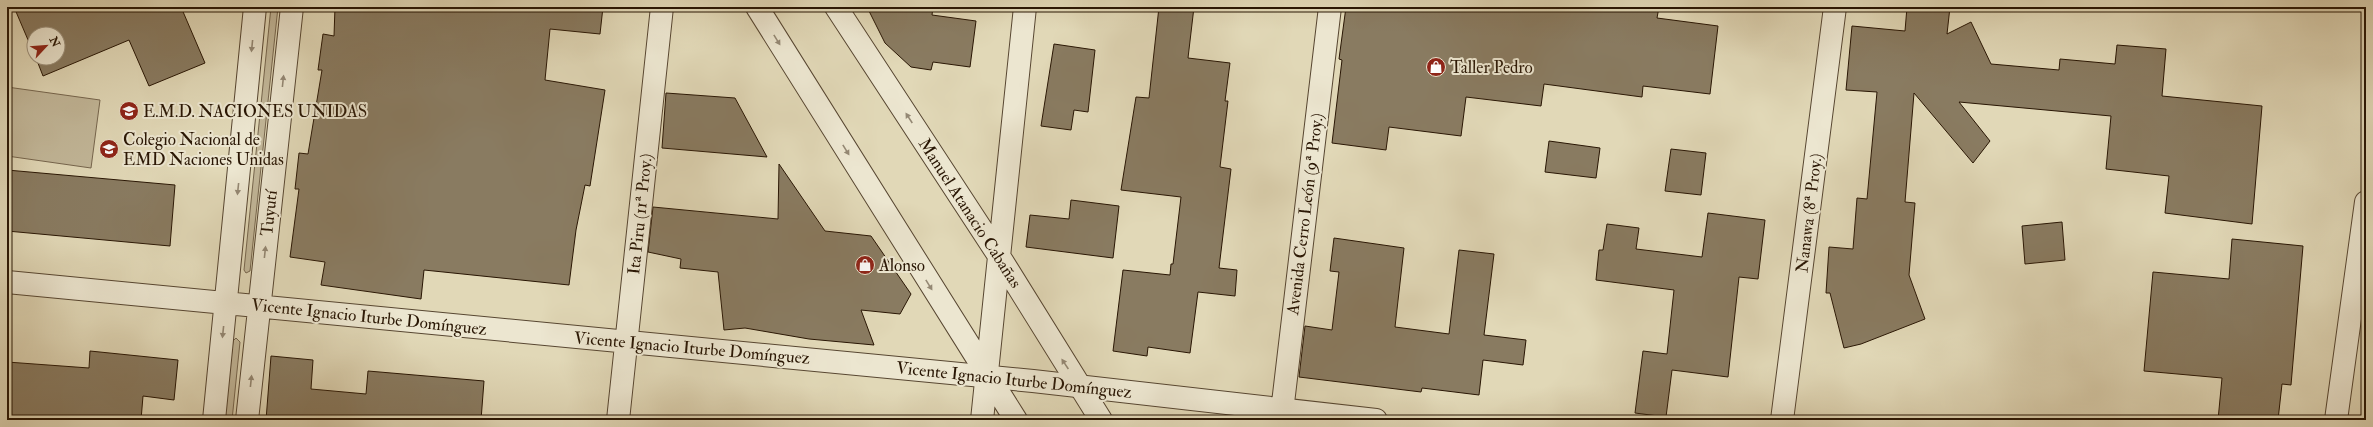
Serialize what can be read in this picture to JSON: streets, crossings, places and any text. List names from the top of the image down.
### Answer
{
  "streets": {
    "street": [
      "Tuyutí",
      "Manuel Atanacio Cabañas",
      "Nanawa (8ª Proy.)",
      "Ita Piru (11ª Proy.)",
      "Avenida Cerro León (9ª Proy.)",
      "Vicente Ignacio Iturbe Domínguez"
    ]
  },
  "crossings": [
    ["Tuyutí", "Vicente Ignacio Iturbe Domínguez"],
    ["Manuel Atanacio Cabañas", "Vicente Ignacio Iturbe Domínguez"],
    ["Ita Piru (11ª Proy.)", "Vicente Ignacio Iturbe Domínguez"],
    ["Avenida Cerro León (9ª Proy.)", "Vicente Ignacio Iturbe Domínguez"]
  ],
  "places": {
    "shop": ["Taller Pedro", "Alonso"],
    "school or university": ["E.M.D. NACIONES UNIDAS", "Colegio Nacional de EMD Naciones Unidas"]
  },
  "north": "top right"
}
